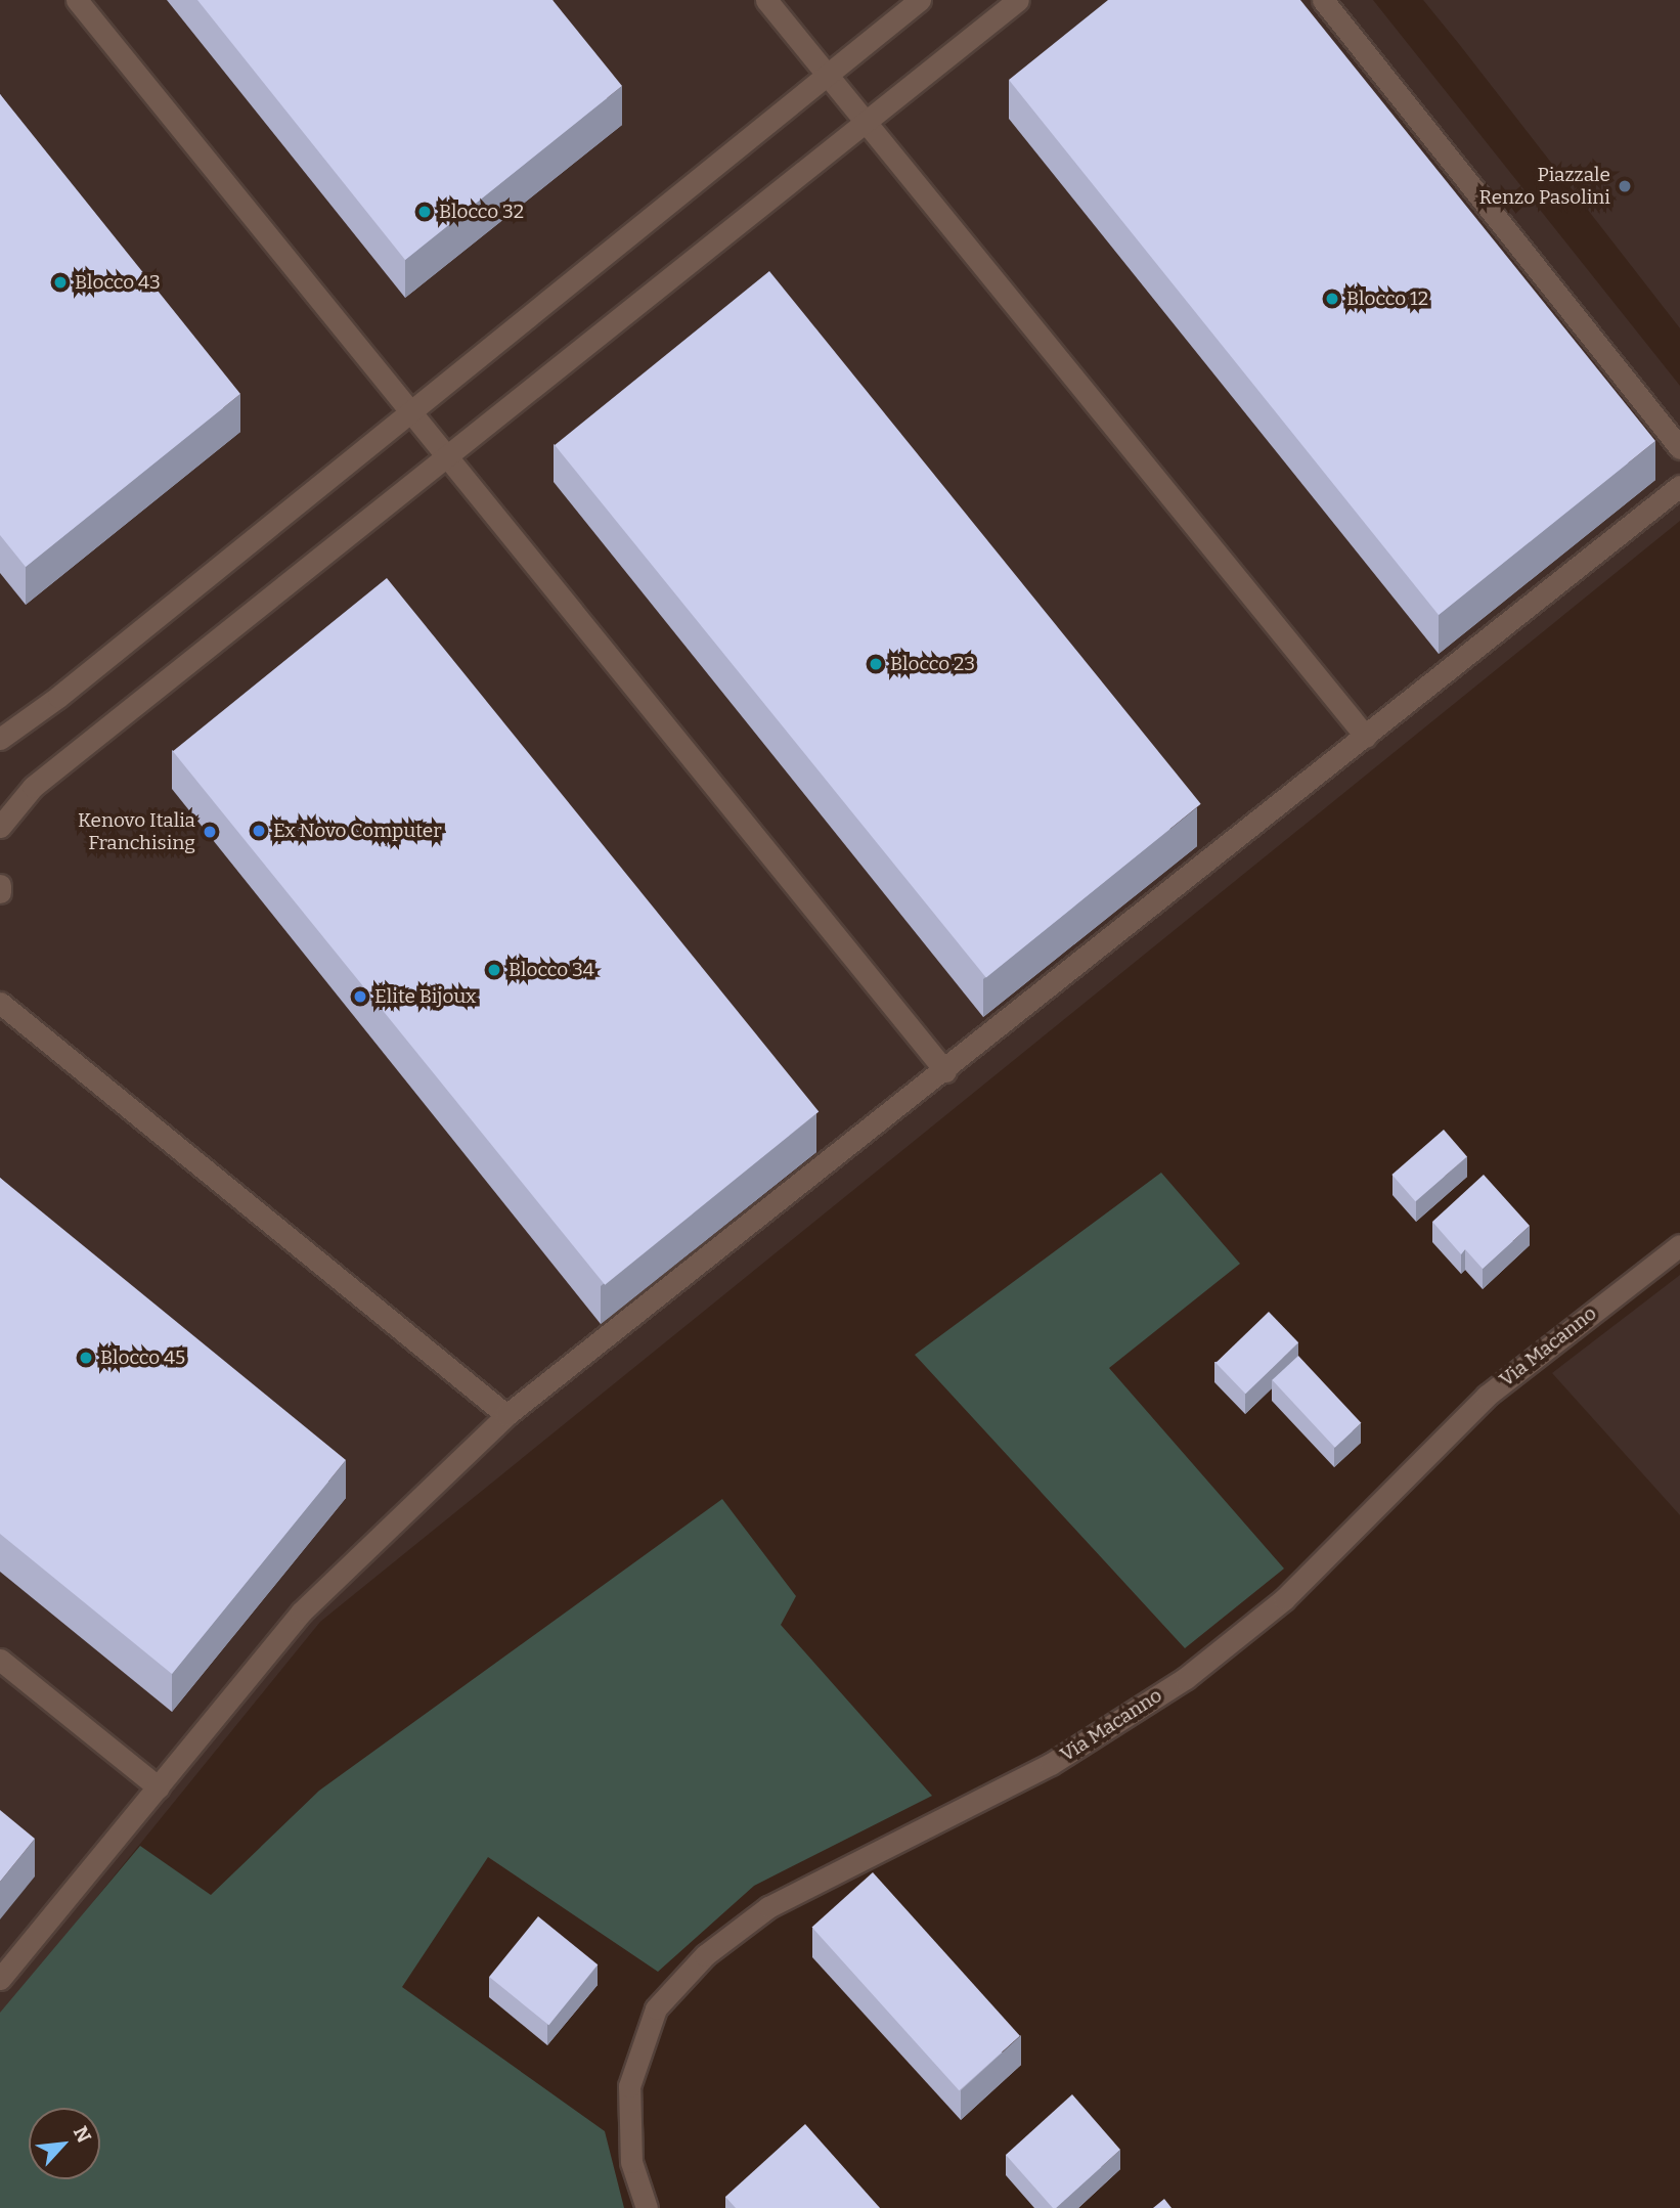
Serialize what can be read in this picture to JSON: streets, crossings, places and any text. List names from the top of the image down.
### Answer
{
  "streets": {
    "street": ["Via Macanno"]
  },
  "places": [
    "Piazzale Renzo Pasolini",
    "Blocco 32",
    "Blocco 43",
    "Blocco 12",
    "Blocco 23",
    "Ex Novo Computer",
    "Kenovo Italia Franchising",
    "Blocco 34",
    "Elite Bijoux",
    "Blocco 45"
  ],
  "north": "top right"
}
